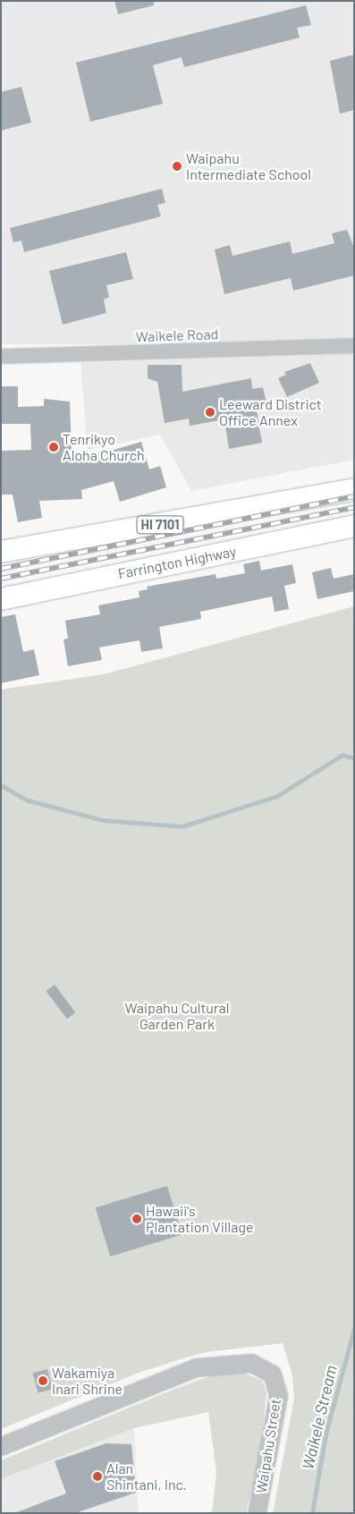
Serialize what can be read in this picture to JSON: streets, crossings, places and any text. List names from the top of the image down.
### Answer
{
  "streets": {
    "main road": ["HI 7101", "Farrington Highway"],
    "street": ["Waikele Road", "Waipahu Street"]
  },
  "water": ["Waikele Stream"],
  "parks": ["Waipahu Cultural Garden Park"],
  "places": [
    "Waipahu Intermediate School",
    "Leeward District Office Annex",
    "Tenrikyo Aloha Church",
    "Hawaii's Plantation Village",
    "Wakamiya Inari Shrine",
    "Alan Shintani, Inc."
  ]
}
